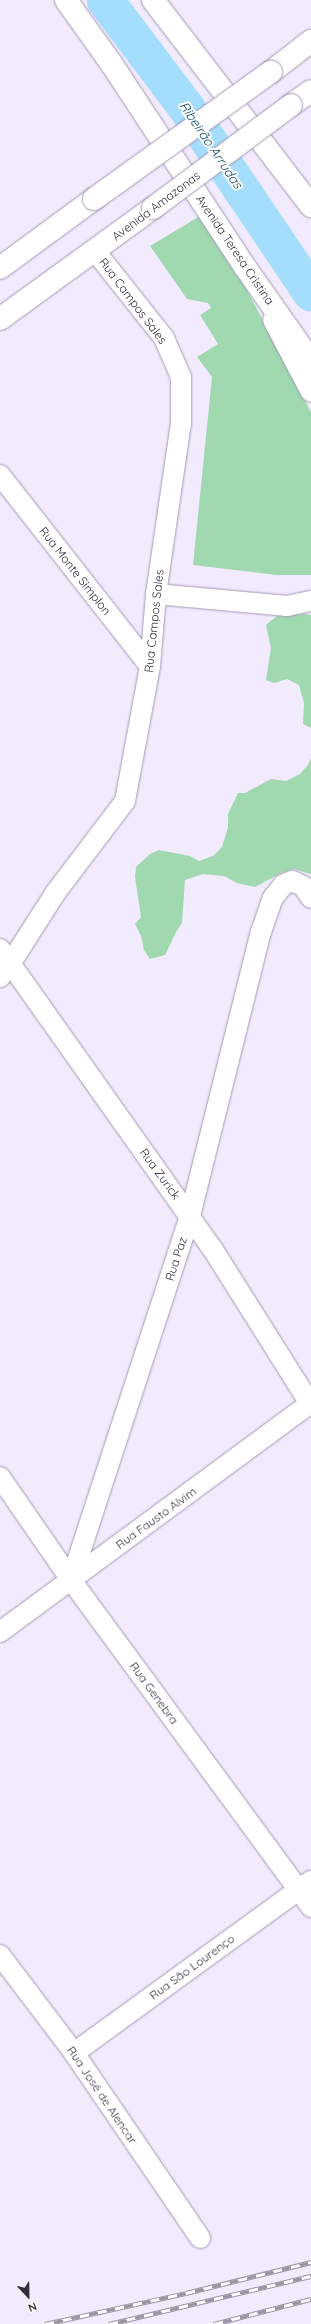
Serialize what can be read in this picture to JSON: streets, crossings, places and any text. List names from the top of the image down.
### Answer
{
  "streets": {
    "main road": ["Avenida Amazonas", "Avenida Teresa Cristina"],
    "street": [
      "Rua Campos Sales",
      "Rua Monte Simplon",
      "Rua Zurick",
      "Rua Paz",
      "Rua Fausto Alvim",
      "Rua Genebra",
      "Rua São Lourenço",
      "Rua José de Alencar"
    ]
  },
  "crossings": [
    ["Avenida Amazonas", "Rua Campos Sales"],
    ["Rua Campos Sales", "Rua Monte Simplon"],
    ["Rua Campos Sales", "Rua Zurick"],
    ["Rua Zurick", "Rua Paz"],
    ["Rua Zurick", "Rua Fausto Alvim"],
    ["Rua Paz", "Rua Fausto Alvim"],
    ["Rua Paz", "Rua Genebra"],
    ["Rua Fausto Alvim", "Rua Genebra"],
    ["Rua Genebra", "Rua São Lourenço"],
    ["Rua São Lourenço", "Rua José de Alencar"]
  ],
  "water": ["Ribeirão Arrudas"],
  "north": "bottom"
}
